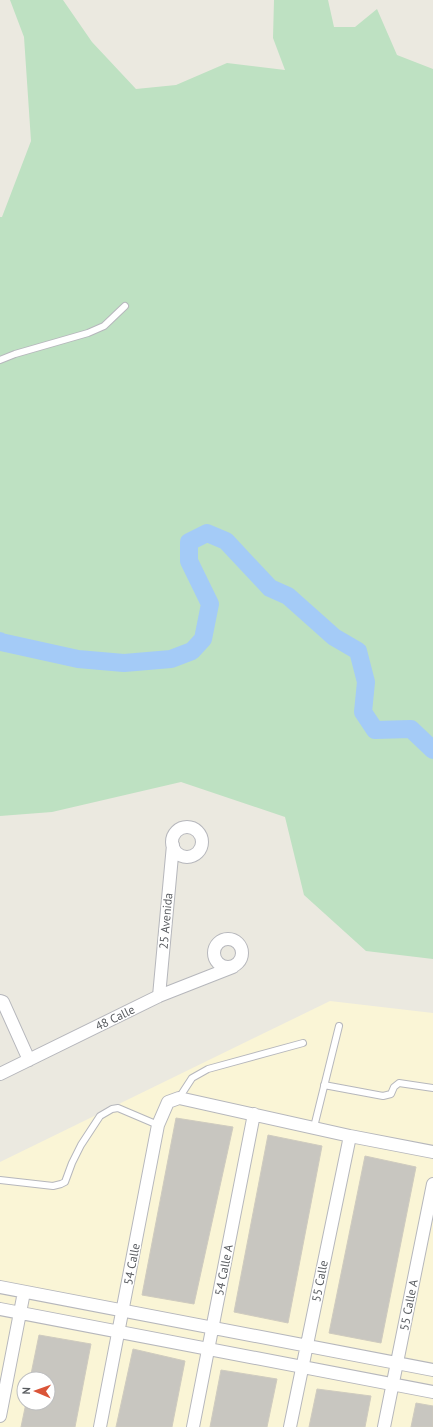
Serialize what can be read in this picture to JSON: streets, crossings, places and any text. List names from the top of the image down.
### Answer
{
  "streets": {
    "street": [
      "25 Avenida",
      "48 Calle",
      "54 Calle",
      "54 Calle A",
      "55 Calle",
      "55 Calle A"
    ]
  },
  "crossings": [
    ["25 Avenida", "48 Calle"]
  ],
  "north": "left"
}
